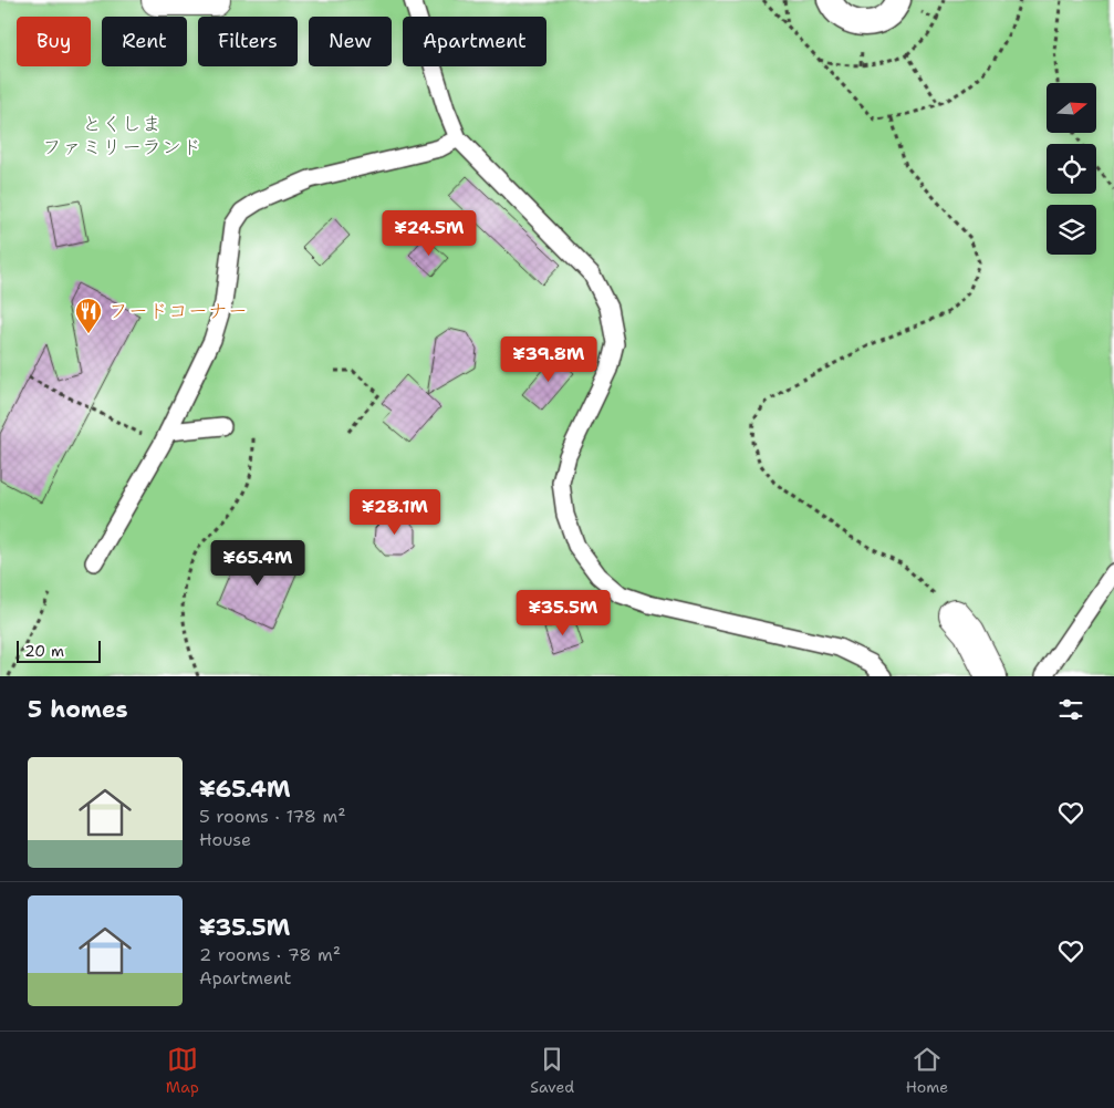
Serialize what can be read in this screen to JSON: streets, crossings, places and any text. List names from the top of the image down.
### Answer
{
  "parks": ["とくしま ファミリーランド"],
  "places": {
    "restaurant": ["フードコーナー"]
  },
  "scale_bar": "20 m",
  "north": "right",
  "page": {
    "chip": [
      "Buy",
      "Rent",
      "Filters",
      "New",
      "Apartment"
    ],
    "price": [
      "¥24.5M",
      "¥39.8M",
      "¥28.1M",
      "¥65.4M",
      "¥35.5M"
    ],
    "scale": "20 m",
    "heading": "5 homes",
    "list": [
      {
        "name": "¥65.4M",
        "note": "5 rooms · 178 m² · House"
      },
      {
        "name": "¥35.5M",
        "note": "2 rooms · 78 m² · Apartment"
      }
    ],
    "tabs": ["Map", "Saved", "Home"]
  }
}
